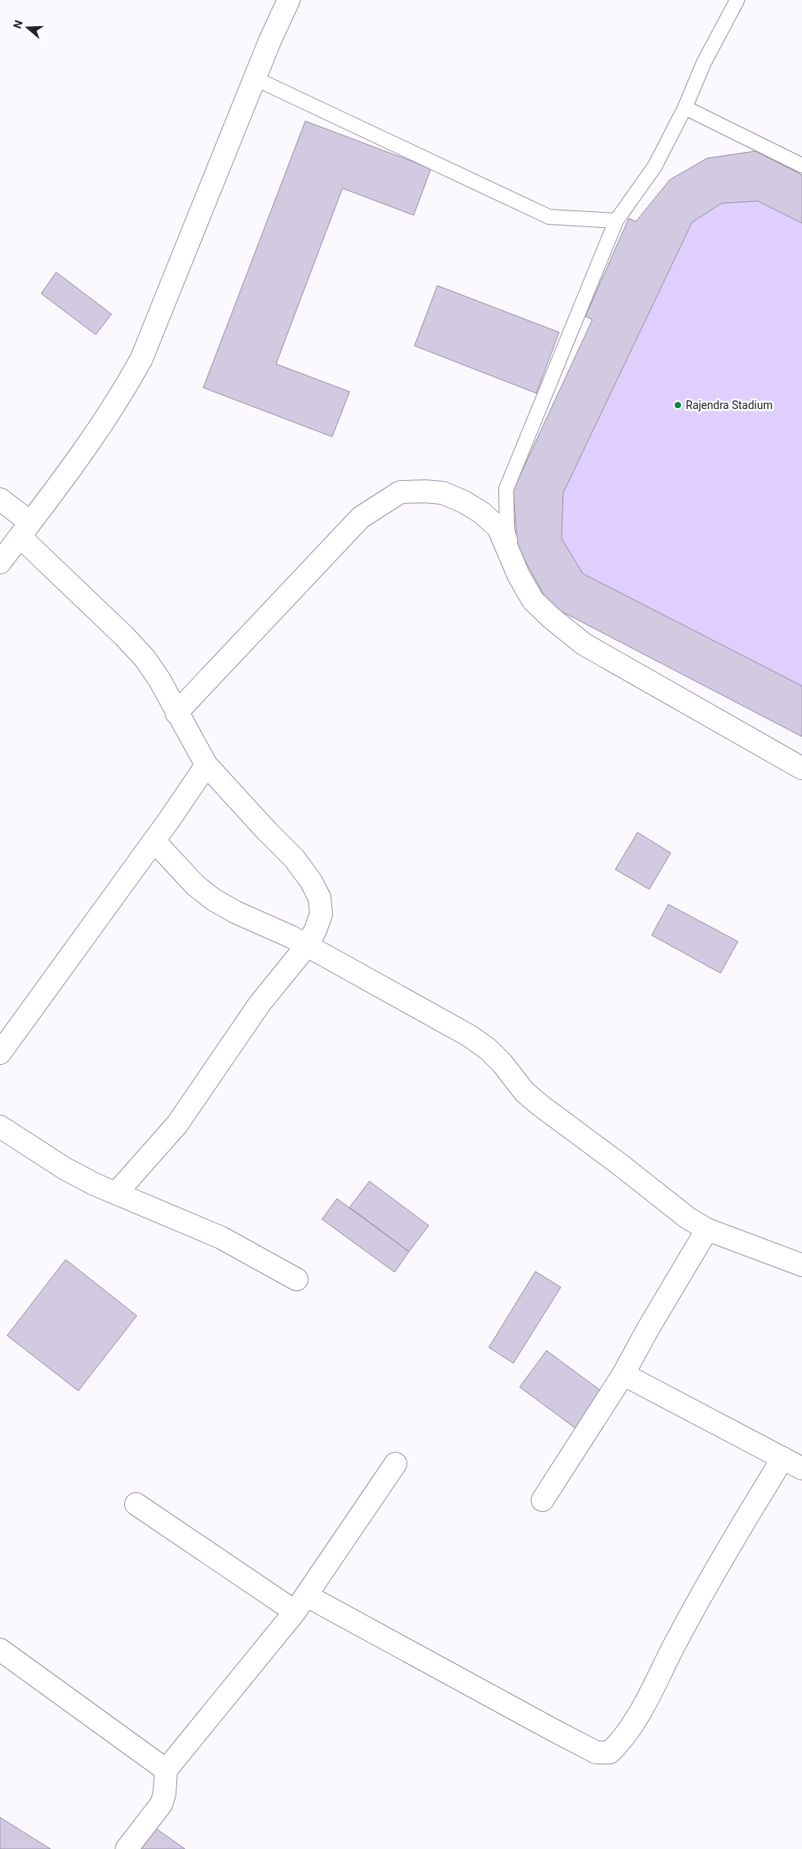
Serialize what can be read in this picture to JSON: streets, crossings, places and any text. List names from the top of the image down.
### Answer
{
  "places": ["Rajendra Stadium"],
  "north": "left"
}
